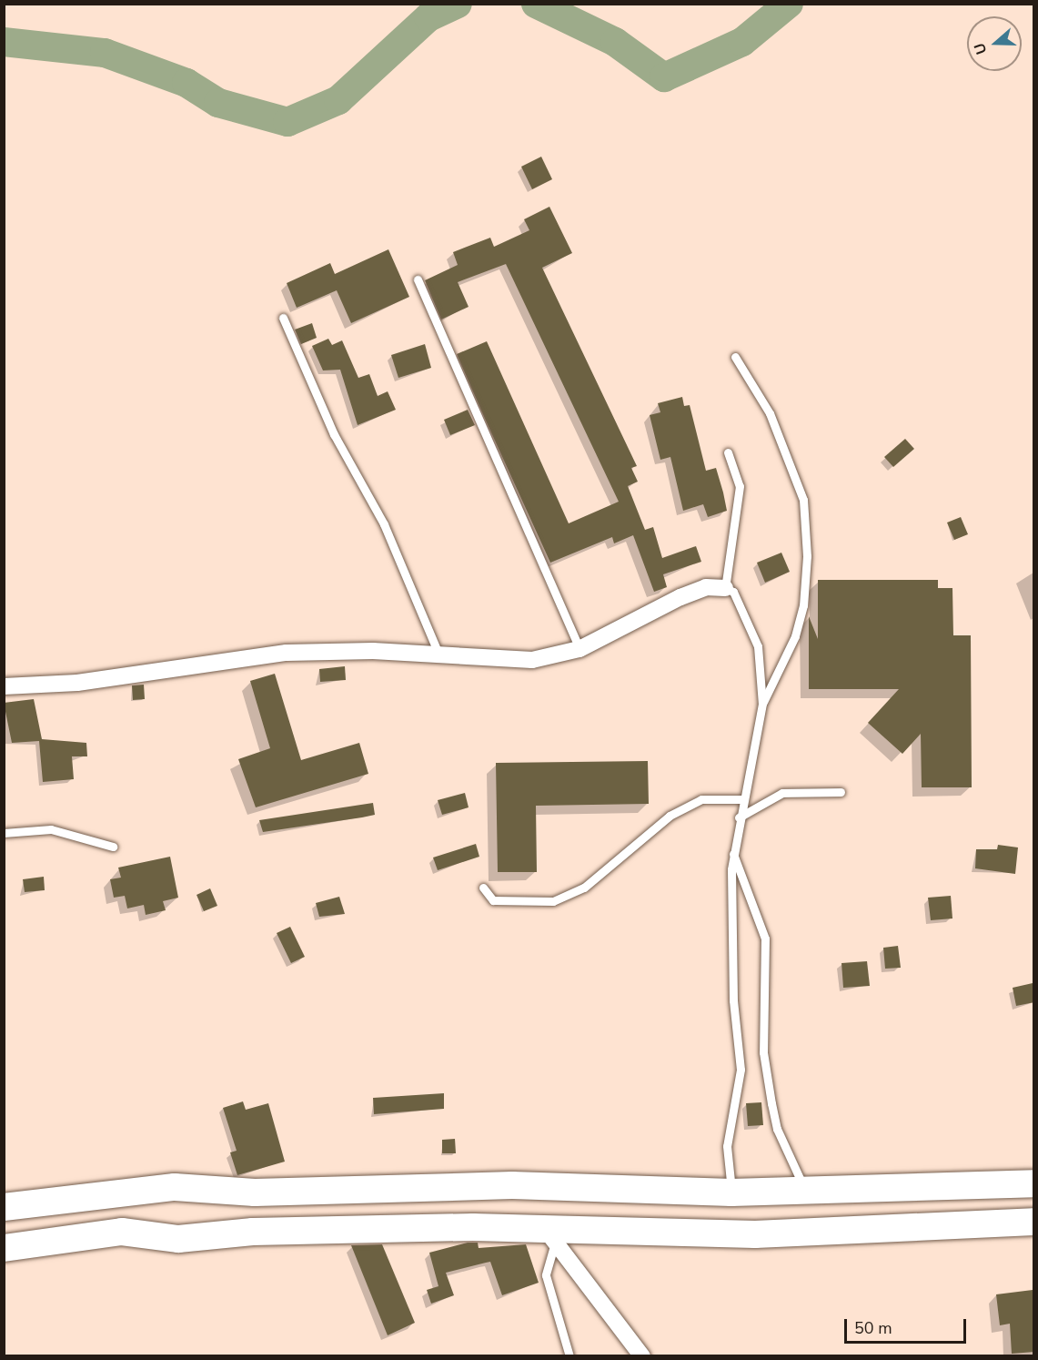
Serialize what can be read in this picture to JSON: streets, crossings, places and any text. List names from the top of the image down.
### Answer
{
  "scale_bar": "50 m",
  "north": "left"
}
